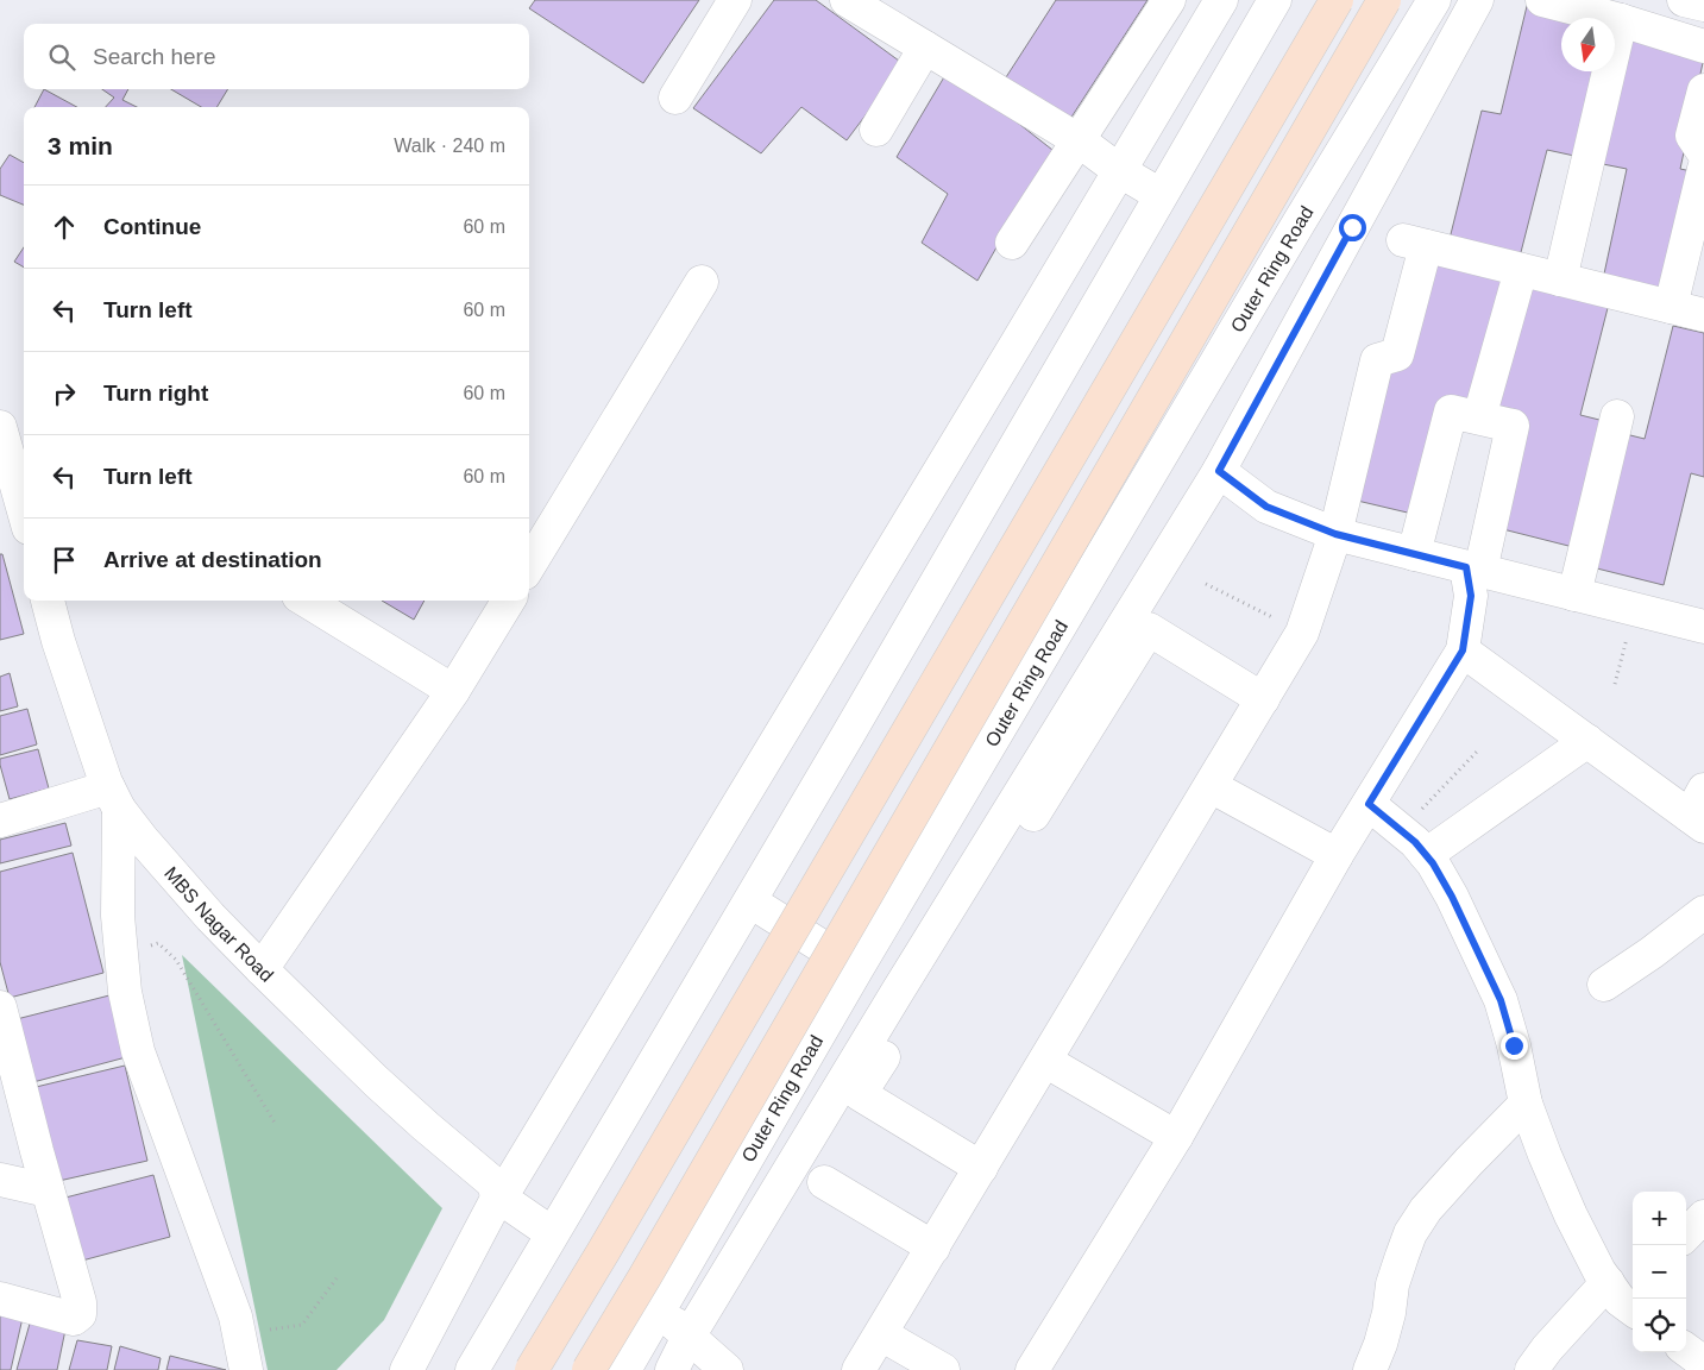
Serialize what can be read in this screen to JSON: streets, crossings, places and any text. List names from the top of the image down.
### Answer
{
  "streets": {
    "main road": ["Outer Ring Road"],
    "street": ["MBS Nagar Road"]
  },
  "north": "bottom",
  "page": {
    "search": "Search here",
    "heading": ["3 min", "Walk · 240 m"],
    "list": [
      ["Continue", "60 m"],
      ["Turn left", "60 m"],
      ["Turn right", "60 m"],
      ["Turn left", "60 m"],
      "Arrive at destination"
    ],
    "map_buttons": ["+", "−"]
  }
}
